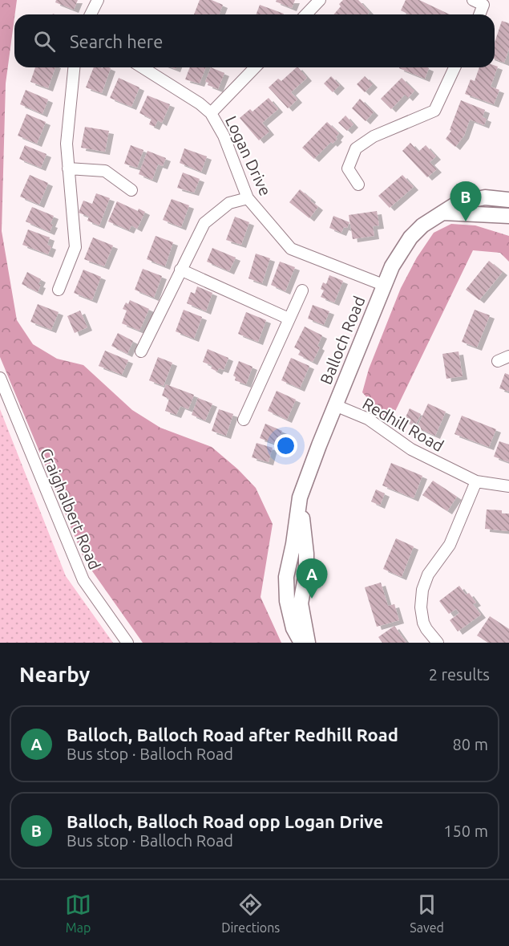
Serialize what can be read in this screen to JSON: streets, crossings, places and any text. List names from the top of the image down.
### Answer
{
  "streets": {
    "street": [
      "Logan Drive",
      "Balloch Road",
      "Redhill Road",
      "Craighalbert Road"
    ]
  },
  "crossings": [
    ["Logan Drive", "Balloch Road"],
    ["Balloch Road", "Redhill Road"]
  ],
  "page": {
    "search": "Search here",
    "pins": ["B", "A"],
    "heading": ["Nearby", "2 results"],
    "list": [
      {
        "mark": "A",
        "name": "Balloch, Balloch Road after Redhill Road",
        "note": "Bus stop · Balloch Road",
        "value": "80 m"
      },
      {
        "mark": "B",
        "name": "Balloch, Balloch Road opp Logan Drive",
        "note": "Bus stop · Balloch Road",
        "value": "150 m"
      }
    ],
    "nav": ["Map", "Directions", "Saved"]
  }
}
